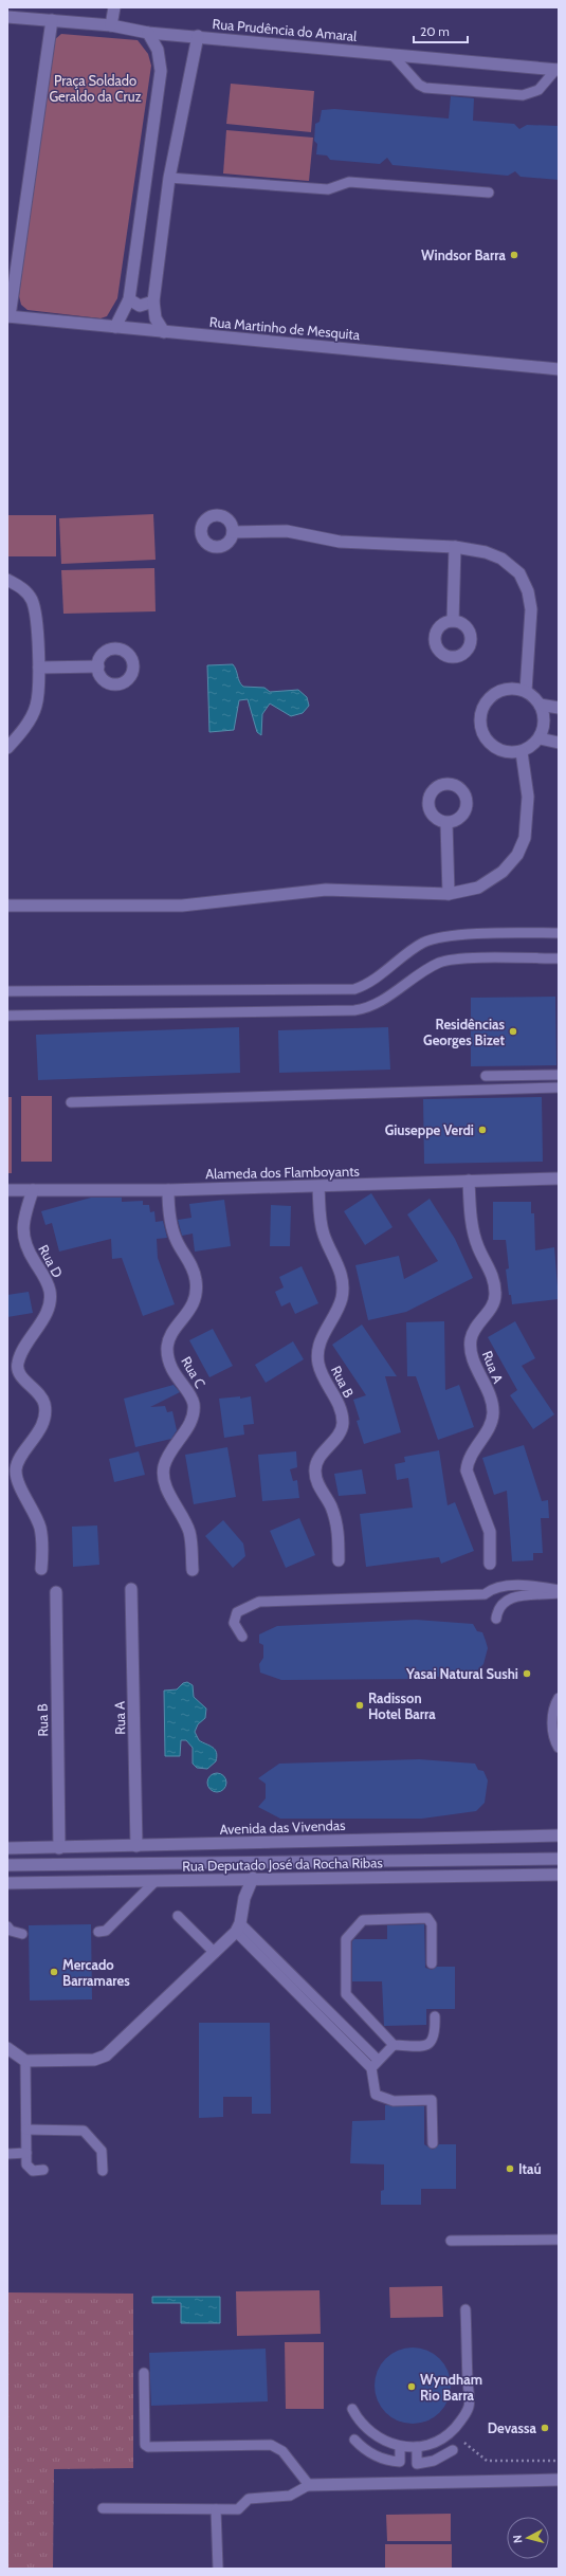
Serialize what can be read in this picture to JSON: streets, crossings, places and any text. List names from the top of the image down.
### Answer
{
  "streets": {
    "street": [
      "Rua Prudência do Amaral",
      "Rua Martinho de Mesquita",
      "Alameda dos Flamboyants",
      "Rua D",
      "Rua A",
      "Rua C",
      "Rua B",
      "Avenida das Vivendas",
      "Rua Deputado José da Rocha Ribas"
    ]
  },
  "crossings": [
    ["Alameda dos Flamboyants", "Rua D"],
    ["Alameda dos Flamboyants", "Rua A"],
    ["Alameda dos Flamboyants", "Rua C"],
    ["Alameda dos Flamboyants", "Rua B"],
    ["Rua A", "Avenida das Vivendas"],
    ["Rua B", "Avenida das Vivendas"]
  ],
  "parks": ["Praça Soldado Geraldo da Cruz"],
  "places": [
    "Windsor Barra",
    "Residências Georges Bizet",
    "Giuseppe Verdi",
    "Yasai Natural Sushi",
    "Radisson Hotel Barra",
    "Mercado Barramares",
    "Itaú",
    "Wyndham Rio Barra",
    "Devassa"
  ],
  "scale_bar": "20 m",
  "north": "left"
}
